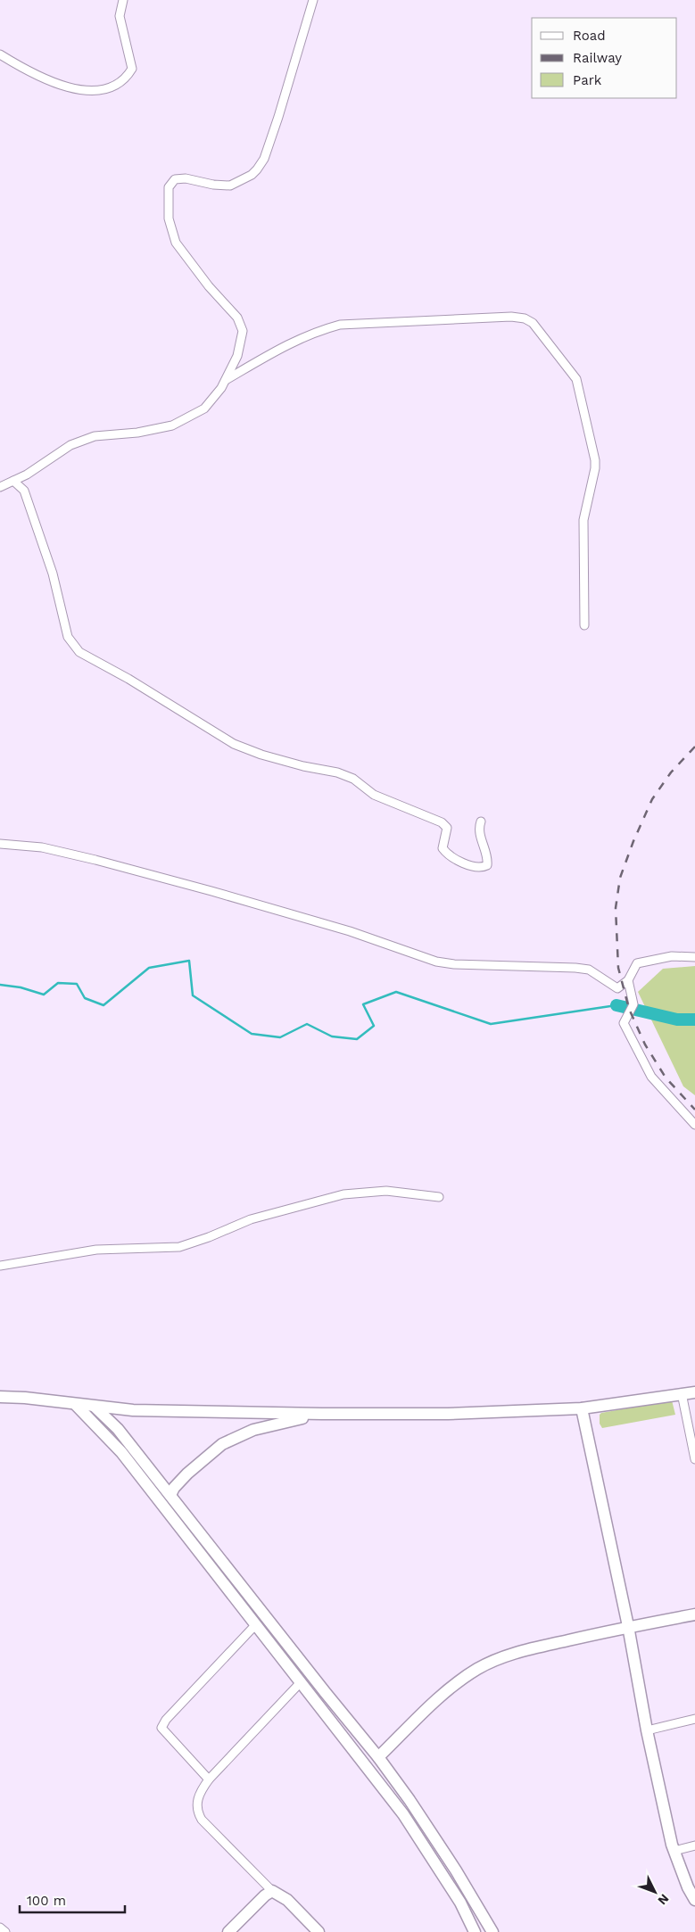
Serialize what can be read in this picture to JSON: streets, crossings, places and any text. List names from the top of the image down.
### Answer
{
  "legend": ["Road", "Railway", "Park"],
  "scale_bar": "100 m",
  "north": "bottom right"
}
